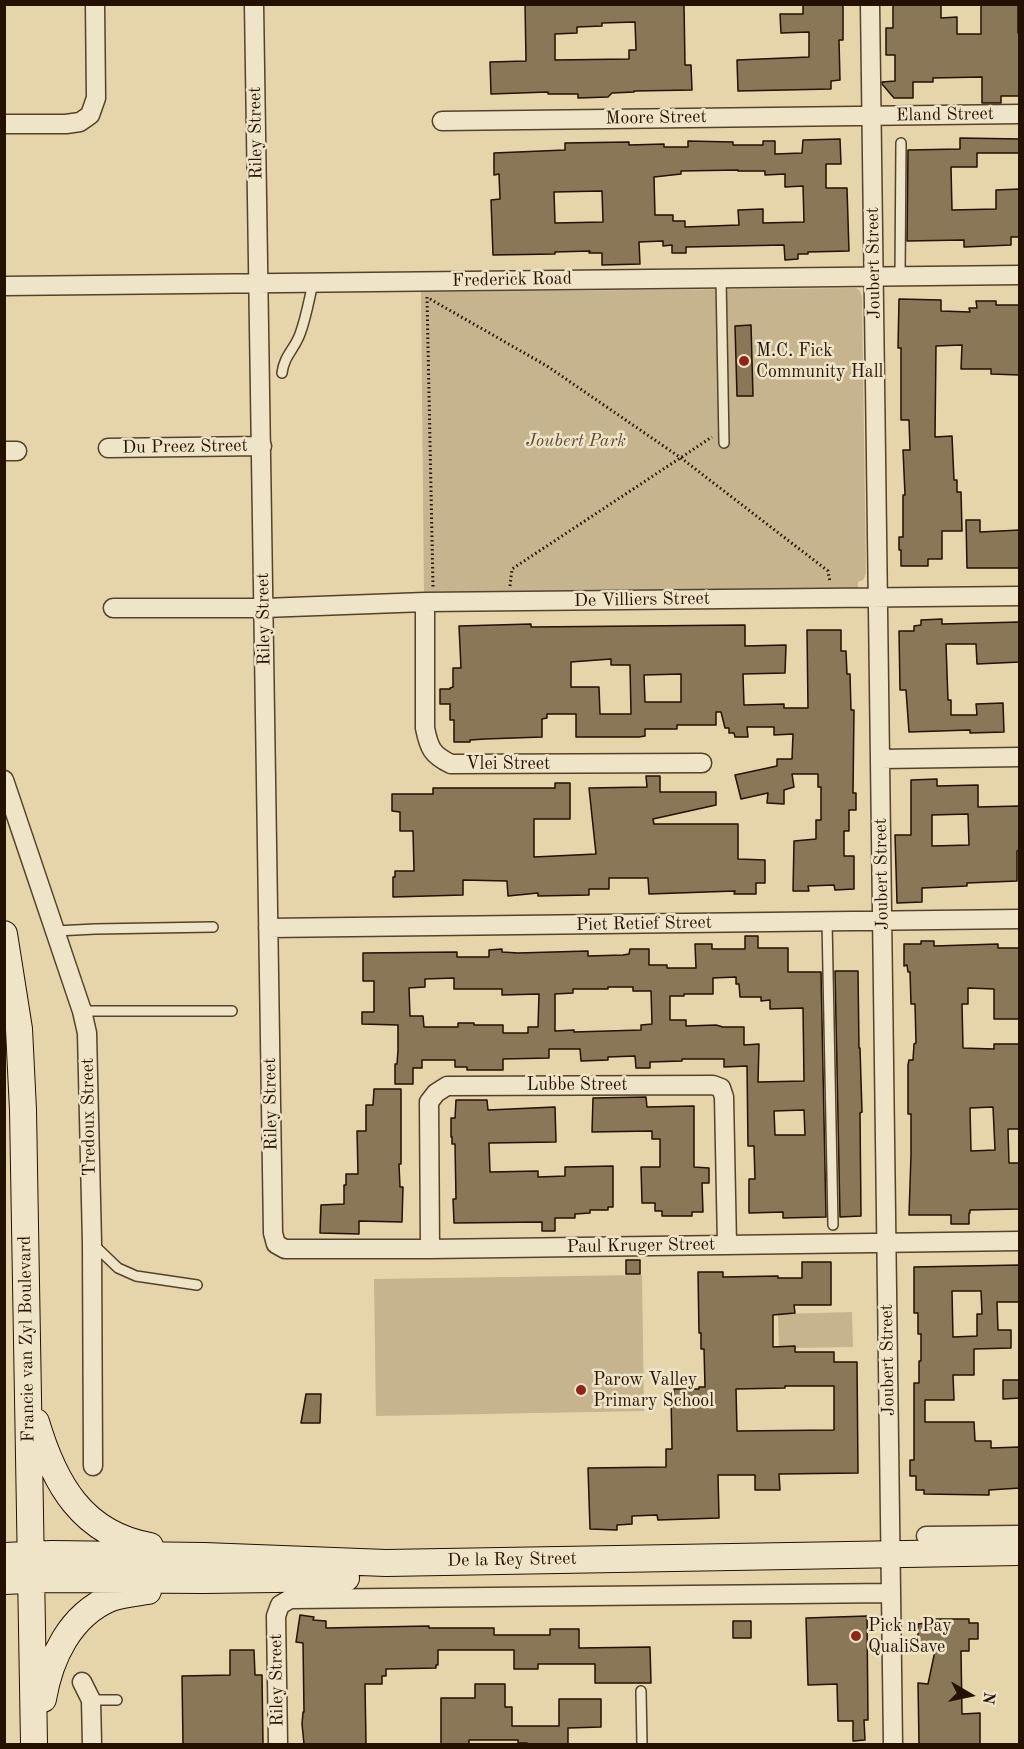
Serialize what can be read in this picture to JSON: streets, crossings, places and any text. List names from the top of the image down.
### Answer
{
  "streets": {
    "main road": ["Francie van Zyl Boulevard", "De la Rey Street"],
    "street": [
      "Eland Street",
      "Moore Street",
      "Riley Street",
      "Joubert Street",
      "Frederick Road",
      "Du Preez Street",
      "De Villiers Street",
      "Vlei Street",
      "Piet Retief Street",
      "Lubbe Street",
      "Tredoux Street",
      "Paul Kruger Street"
    ]
  },
  "crossings": [
    ["Eland Street", "Moore Street"],
    ["Eland Street", "Joubert Street"],
    ["Moore Street", "Joubert Street"],
    ["Riley Street", "Frederick Road"],
    ["Riley Street", "Du Preez Street"],
    ["Riley Street", "De Villiers Street"],
    ["Riley Street", "Piet Retief Street"],
    ["Riley Street", "Paul Kruger Street"],
    ["Riley Street", "De la Rey Street"],
    ["Joubert Street", "Frederick Road"],
    ["Joubert Street", "De Villiers Street"],
    ["Joubert Street", "Piet Retief Street"],
    ["Joubert Street", "Paul Kruger Street"],
    ["Joubert Street", "De la Rey Street"],
    ["De Villiers Street", "Vlei Street"],
    ["Lubbe Street", "Paul Kruger Street"],
    ["Francie van Zyl Boulevard", "De la Rey Street"]
  ],
  "parks": ["Joubert Park"],
  "places": ["M.C. Fick Community Hall", "Parow Valley Primary School", "Pick n Pay QualiSave"],
  "north": "right"
}
